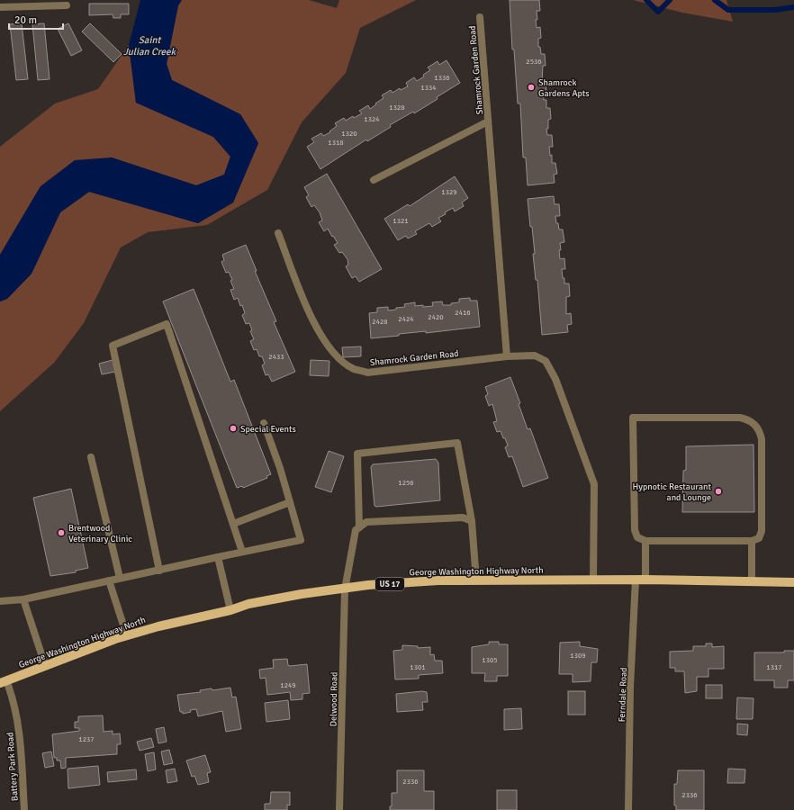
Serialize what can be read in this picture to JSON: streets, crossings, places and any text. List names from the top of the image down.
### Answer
{
  "streets": {
    "main road": ["George Washington Highway North", "US 17"],
    "street": [
      "Shamrock Garden Road",
      "Ferndale Road",
      "Delwood Road",
      "Battery Park Road"
    ]
  },
  "crossings": [
    ["Shamrock Garden Road", "George Washington Highway North"],
    ["George Washington Highway North", "Ferndale Road"],
    ["George Washington Highway North", "Delwood Road"],
    ["George Washington Highway North", "Battery Park Road"]
  ],
  "water": ["Saint Julian Creek"],
  "places": [
    "Shamrock Gardens Apts",
    "Special Events",
    "Hypnotic Restaurant and Lounge",
    "Brentwood Veterinary Clinic"
  ],
  "house_numbers": [
    "2536",
    "1336",
    "1334",
    "1328",
    "1324",
    "1320",
    "1318",
    "1329",
    "1321",
    "2416",
    "2420",
    "2424",
    "2428",
    "2433",
    "1256",
    "1309",
    "1305",
    "1301",
    "1317",
    "1249",
    "1237",
    "2336",
    "2336"
  ],
  "scale_bar": "20 m"
}
